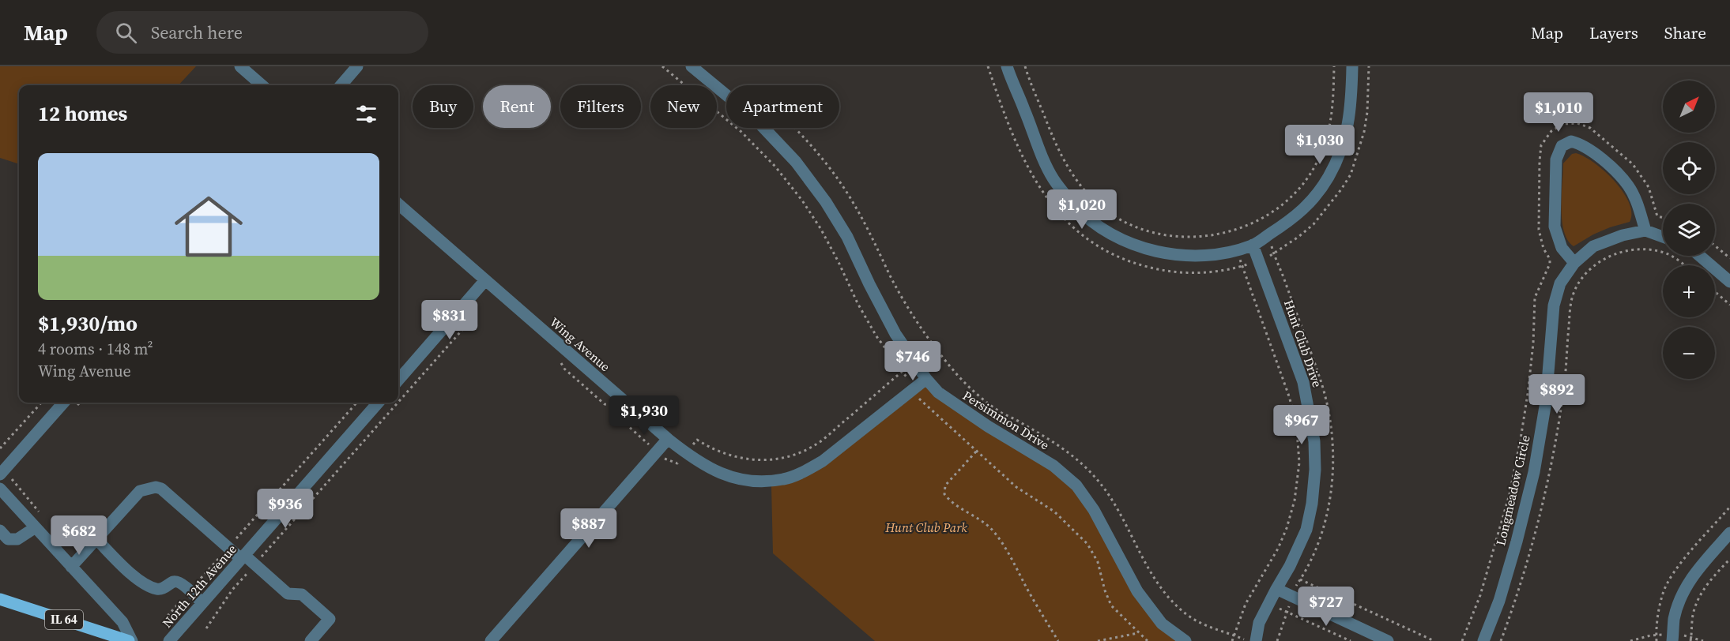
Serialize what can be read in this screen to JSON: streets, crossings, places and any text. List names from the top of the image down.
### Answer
{
  "streets": {
    "main road": ["IL 64"],
    "street": [
      "Hunt Club Drive",
      "Wing Avenue",
      "Persimmon Drive",
      "Longmeadow Circle",
      "North 12th Avenue"
    ]
  },
  "crossings": [
    ["Wing Avenue", "Persimmon Drive"]
  ],
  "parks": ["Hunt Club Park"],
  "north": "top right",
  "page": {
    "header": "Map",
    "search": "Search here",
    "nav": ["Map", "Layers", "Share"],
    "map_buttons": ["+", "−"],
    "chip": [
      "Buy",
      "Rent",
      "Filters",
      "New",
      "Apartment"
    ],
    "heading": "12 homes",
    "price": [
      "$1,010",
      "$1,030",
      "$1,020",
      "$831",
      "$746",
      "$892",
      "$1,930",
      "$967",
      "$936",
      "$887",
      "$682",
      "$727"
    ],
    "list": [
      {
        "name": "$1,930/mo",
        "note": "4 rooms · 148 m² · Wing Avenue"
      }
    ]
  }
}
